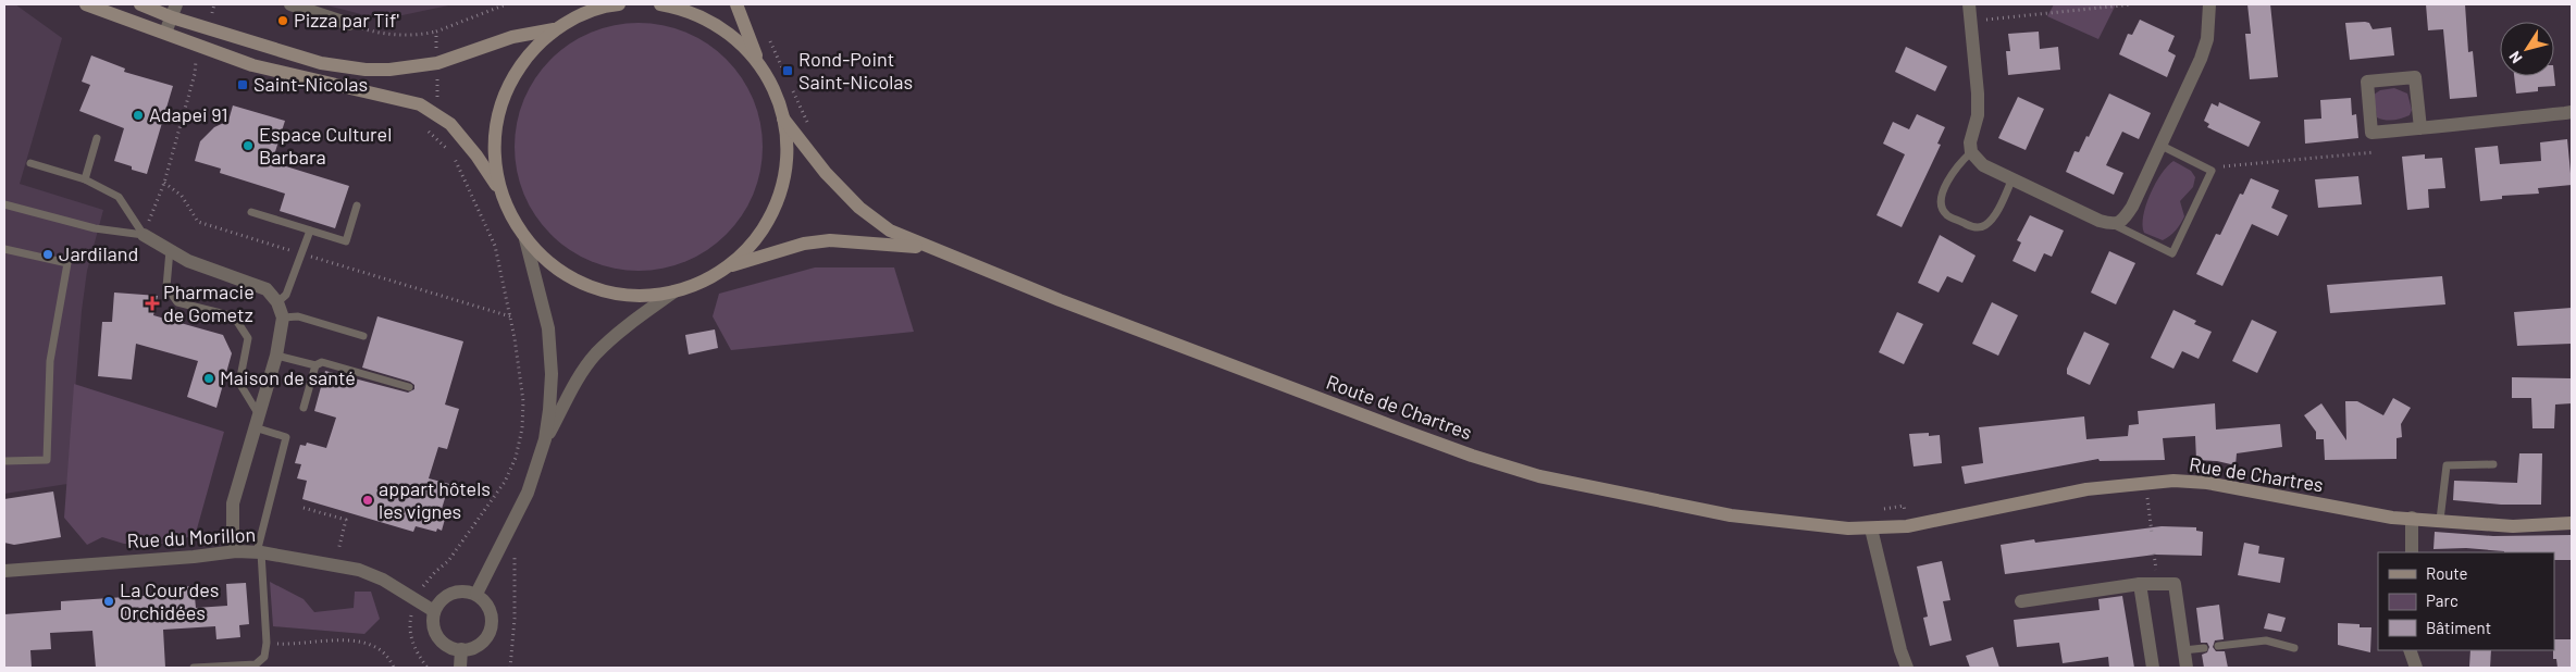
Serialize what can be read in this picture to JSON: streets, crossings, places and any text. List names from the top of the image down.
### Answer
{
  "streets": {
    "main road": ["Route de Chartres", "Rue de Chartres"],
    "street": ["Rue du Morillon"]
  },
  "crossings": [
    ["Route de Chartres", "Rue de Chartres"]
  ],
  "places": {
    "other": [
      "Pizza par Tif'",
      "Adapei 91",
      "Espace Culturel Barbara",
      "Jardiland",
      "Maison de santé",
      "appart hôtels les vignes",
      "La Cour des Orchidées"
    ],
    "transit": ["Rond-Point Saint-Nicolas", "Saint-Nicolas"],
    "health": ["Pharmacie de Gometz"]
  },
  "legend": ["Route", "Parc", "Bâtiment"],
  "north": "bottom left"
}
